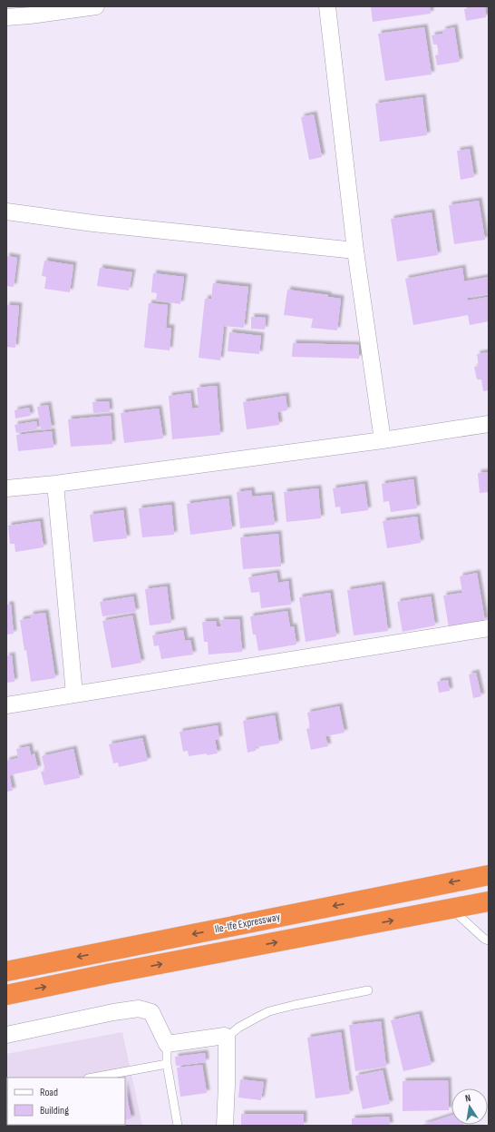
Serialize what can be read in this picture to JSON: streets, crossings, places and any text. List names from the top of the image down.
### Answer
{
  "streets": {
    "highway": ["Ile-Ife Expressway"]
  },
  "legend": ["Road", "Building"],
  "north": "top"
}
